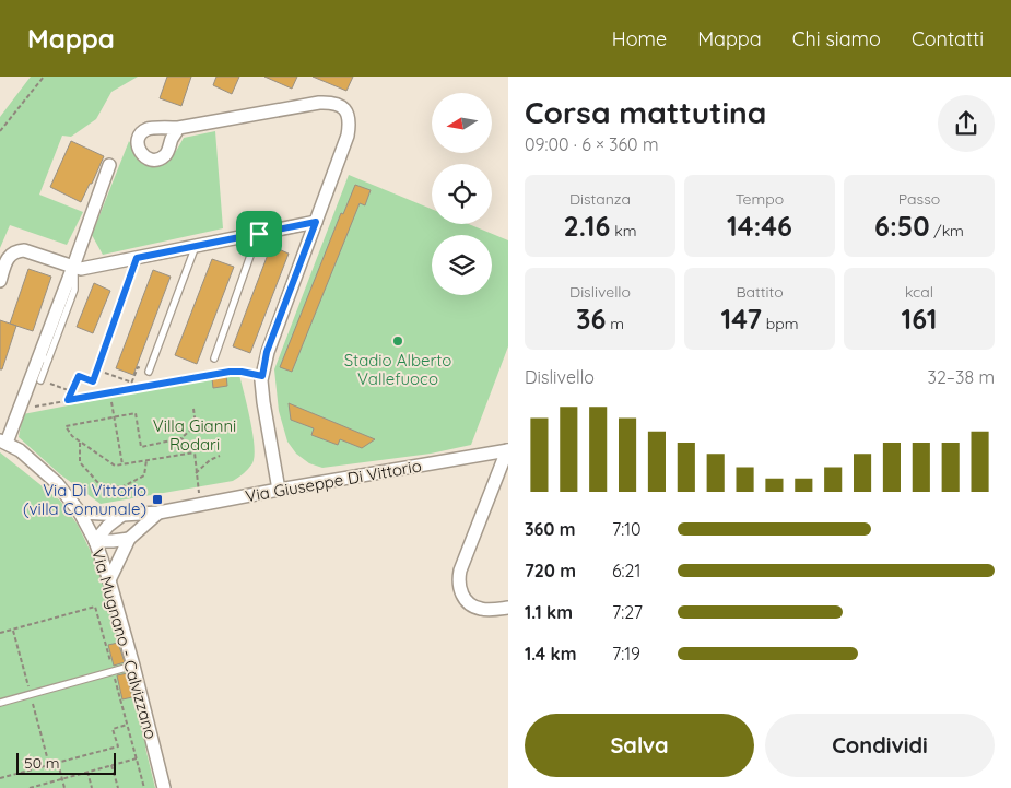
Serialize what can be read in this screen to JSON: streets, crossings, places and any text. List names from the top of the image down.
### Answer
{
  "streets": {
    "street": ["Via Giuseppe Di Vittorio", "Via Mugnano - Calvizzano"]
  },
  "crossings": [
    ["Via Giuseppe Di Vittorio", "Via Mugnano - Calvizzano"]
  ],
  "parks": ["Villa Gianni Rodari"],
  "places": {
    "other": ["Stadio Alberto Vallefuoco"],
    "transit": ["Via Di Vittorio (villa Comunale)"]
  },
  "scale_bar": "50 m",
  "north": "left",
  "page": {
    "header": "Mappa",
    "nav": [
      "Home",
      "Mappa",
      "Chi siamo",
      "Contatti"
    ],
    "heading": ["Corsa mattutina", "09:00 · 6 × 360 m"],
    "stats": [
      ["Distanza", "2.16 km"],
      ["Tempo", "14:46"],
      ["Passo", "6:50 /km"],
      ["Dislivello", "36 m"],
      ["Battito", "147 bpm"],
      ["kcal", "161"]
    ],
    "chart": ["Dislivello", "32–38 m"],
    "list": [
      {
        "name": "360 m",
        "note": "7:10"
      },
      {
        "name": "720 m",
        "note": "6:21"
      },
      {
        "name": "1.1 km",
        "note": "7:27"
      },
      {
        "name": "1.4 km",
        "note": "7:19"
      }
    ],
    "buttons": ["Salva", "Condividi"],
    "scale": "50 m"
  }
}
